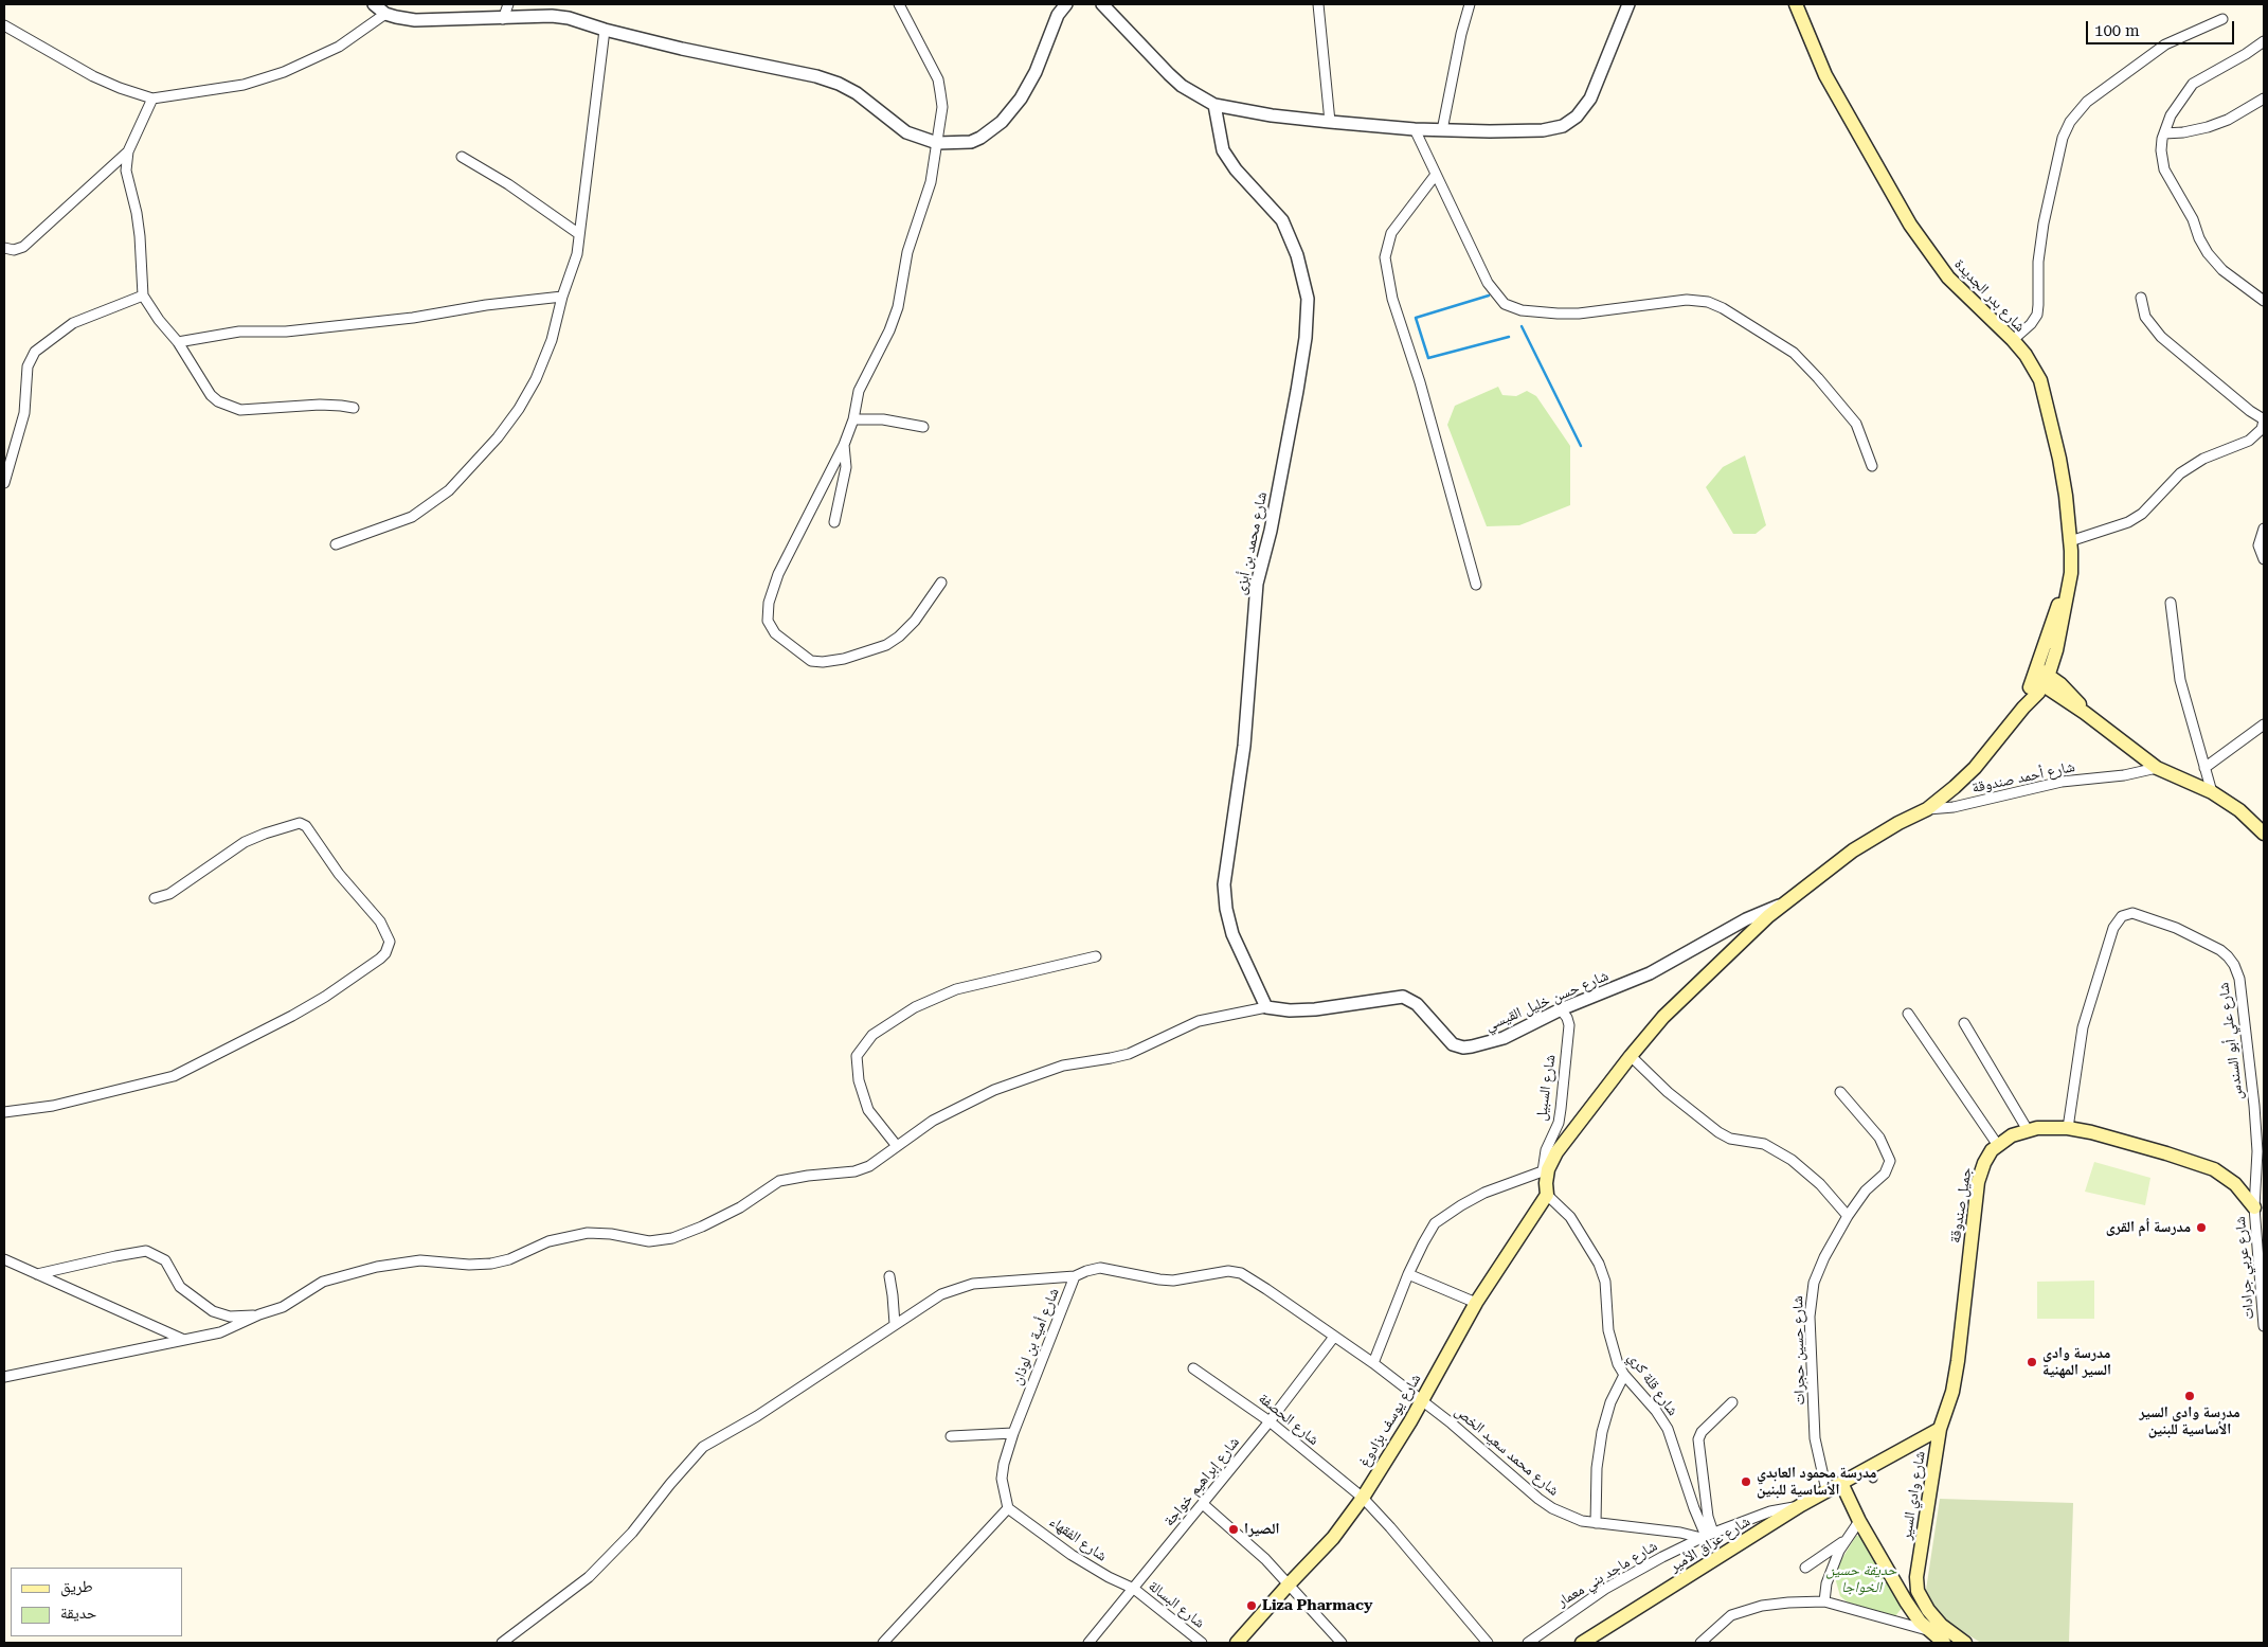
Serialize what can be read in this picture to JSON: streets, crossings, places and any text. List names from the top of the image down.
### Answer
{
  "streets": {
    "main road": [
      "شارع بدر الجديدة",
      "شارع حسن خليل القيسي",
      "جميل صندوقة",
      "شارع يوسف بزادوغ",
      "شارع وادي السير",
      "شارع عراق الأمير"
    ],
    "street": [
      "شارع محمد بن أبزى",
      "شارع أحمد صندوقة",
      "شارع علي أبو السندس",
      "شارع السبيل",
      "شارع عربي جرادات",
      "شارع أمية بن لوذان",
      "شارع حسين حجرات",
      "شارع قلة كري",
      "شارع الحصفة",
      "شارع محمد سعيد الخص",
      "شارع إبراهيم خواجة",
      "شارع الفقهاء",
      "شارع ماجد بني معمار",
      "شارع البسالة"
    ]
  },
  "crossings": [
    ["شارع بدر الجديدة", "شارع حسن خليل القيسي"],
    ["شارع محمد بن أبزى", "شارع حسن خليل القيسي"],
    ["شارع أحمد صندوقة", "شارع حسن خليل القيسي"],
    ["شارع حسن خليل القيسي", "شارع السبيل"],
    ["شارع حسن خليل القيسي", "شارع قلة كري"],
    ["شارع حسن خليل القيسي", "شارع يوسف بزادوغ"],
    ["شارع علي أبو السندس", "شارع عربي جرادات"],
    ["جميل صندوقة", "شارع وادي السير"],
    ["جميل صندوقة", "شارع عراق الأمير"],
    ["شارع أمية بن لوذان", "شارع يوسف بزادوغ"],
    ["شارع أمية بن لوذان", "شارع محمد سعيد الخص"],
    ["شارع أمية بن لوذان", "شارع إبراهيم خواجة"],
    ["شارع أمية بن لوذان", "شارع الفقهاء"],
    ["شارع حسين حجرات", "شارع عراق الأمير"],
    ["شارع قلة كري", "شارع يوسف بزادوغ"],
    ["شارع قلة كري", "شارع محمد سعيد الخص"],
    ["شارع قلة كري", "شارع ماجد بني معمار"],
    ["شارع الحصفة", "شارع يوسف بزادوغ"],
    ["شارع الحصفة", "شارع إبراهيم خواجة"],
    ["شارع يوسف بزادوغ", "شارع محمد سعيد الخص"],
    ["شارع محمد سعيد الخص", "شارع ماجد بني معمار"],
    ["شارع إبراهيم خواجة", "شارع الفقهاء"],
    ["شارع إبراهيم خواجة", "شارع البسالة"],
    ["شارع وادي السير", "شارع عراق الأمير"],
    ["شارع الفقهاء", "شارع البسالة"]
  ],
  "parks": ["حديقة حسين الخواجا"],
  "places": [
    "مدرسة أم القرى",
    "مدرسة وادي السير المهنية",
    "مدرسة وادي السير الأساسية للبنين",
    "مدرسة محمود العابدي الأساسية للبنين",
    "الصيرا",
    "Liza Pharmacy"
  ],
  "legend": ["طريق", "حديقة"],
  "scale_bar": "100 m"
}
